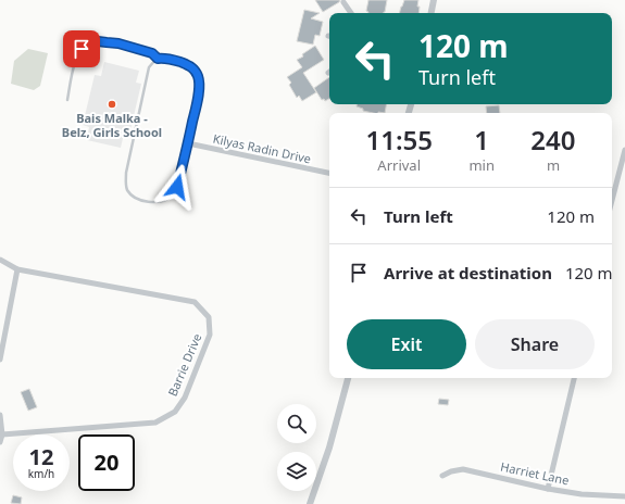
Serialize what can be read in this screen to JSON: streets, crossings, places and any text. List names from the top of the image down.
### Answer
{
  "streets": {
    "street": ["Kilyas Radin Drive", "Barrie Drive", "Harriet Lane"]
  },
  "places": ["Bais Malka - Belz, Girls School"],
  "page": {
    "turn": ["120 m", "Turn left"],
    "eta": [
      "11:55",
      "Arrival",
      "1",
      "min",
      "240",
      "m"
    ],
    "list": [
      {
        "name": "Turn left",
        "value": "120 m"
      },
      {
        "name": "Arrive at destination",
        "value": "120 m"
      }
    ],
    "buttons": ["Exit", "Share"],
    "speed": "12 km/h",
    "limit": "20"
  }
}
